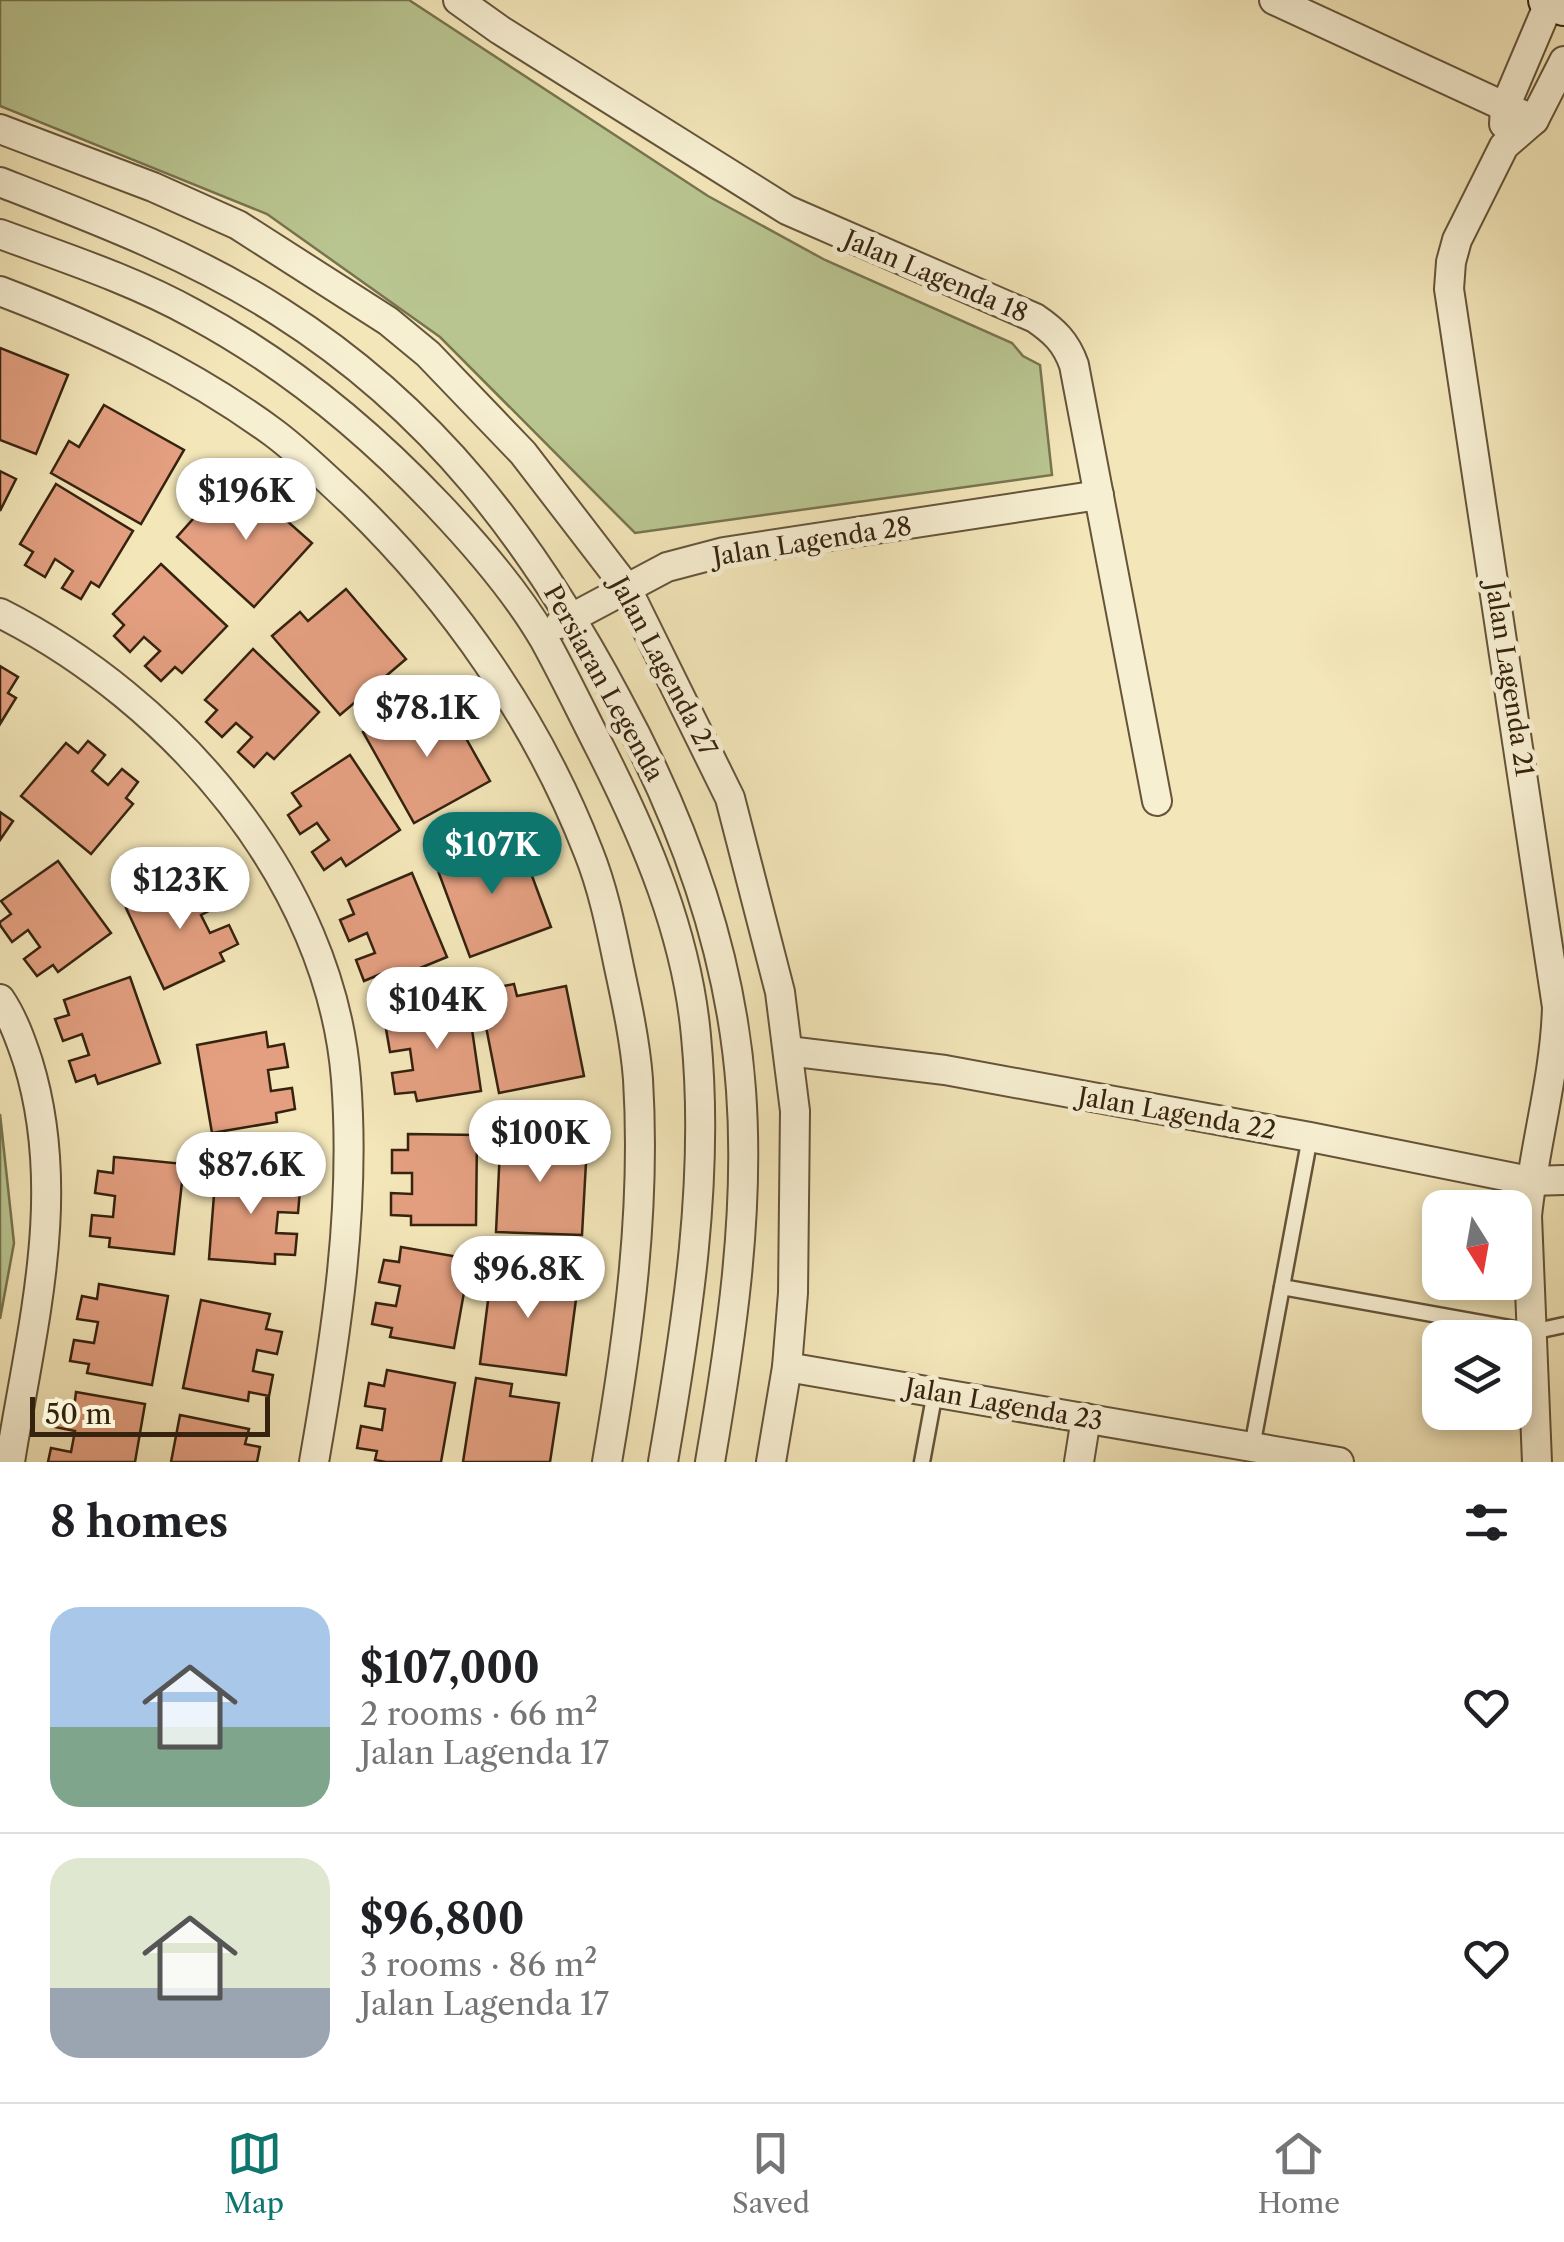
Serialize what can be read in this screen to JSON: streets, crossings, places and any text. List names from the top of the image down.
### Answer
{
  "streets": {
    "street": [
      "Jalan Lagenda 18",
      "Jalan Lagenda 28",
      "Jalan Lagenda 27",
      "Jalan Lagenda 21",
      "Persiaran Legenda",
      "Jalan Lagenda 22",
      "Jalan Lagenda 23"
    ]
  },
  "crossings": [
    ["Jalan Lagenda 18", "Jalan Lagenda 28"],
    ["Jalan Lagenda 28", "Jalan Lagenda 27"],
    ["Jalan Lagenda 28", "Persiaran Legenda"],
    ["Jalan Lagenda 27", "Jalan Lagenda 22"],
    ["Jalan Lagenda 27", "Jalan Lagenda 23"],
    ["Jalan Lagenda 21", "Jalan Lagenda 22"]
  ],
  "scale_bar": "50 m",
  "north": "bottom",
  "page": {
    "price": [
      "$196K",
      "$78.1K",
      "$107K",
      "$123K",
      "$104K",
      "$100K",
      "$87.6K",
      "$96.8K"
    ],
    "scale": "50 m",
    "heading": "8 homes",
    "list": [
      {
        "name": "$107,000",
        "note": "2 rooms · 66 m² · Jalan Lagenda 17"
      },
      {
        "name": "$96,800",
        "note": "3 rooms · 86 m² · Jalan Lagenda 17"
      }
    ],
    "tabs": ["Map", "Saved", "Home"]
  }
}
